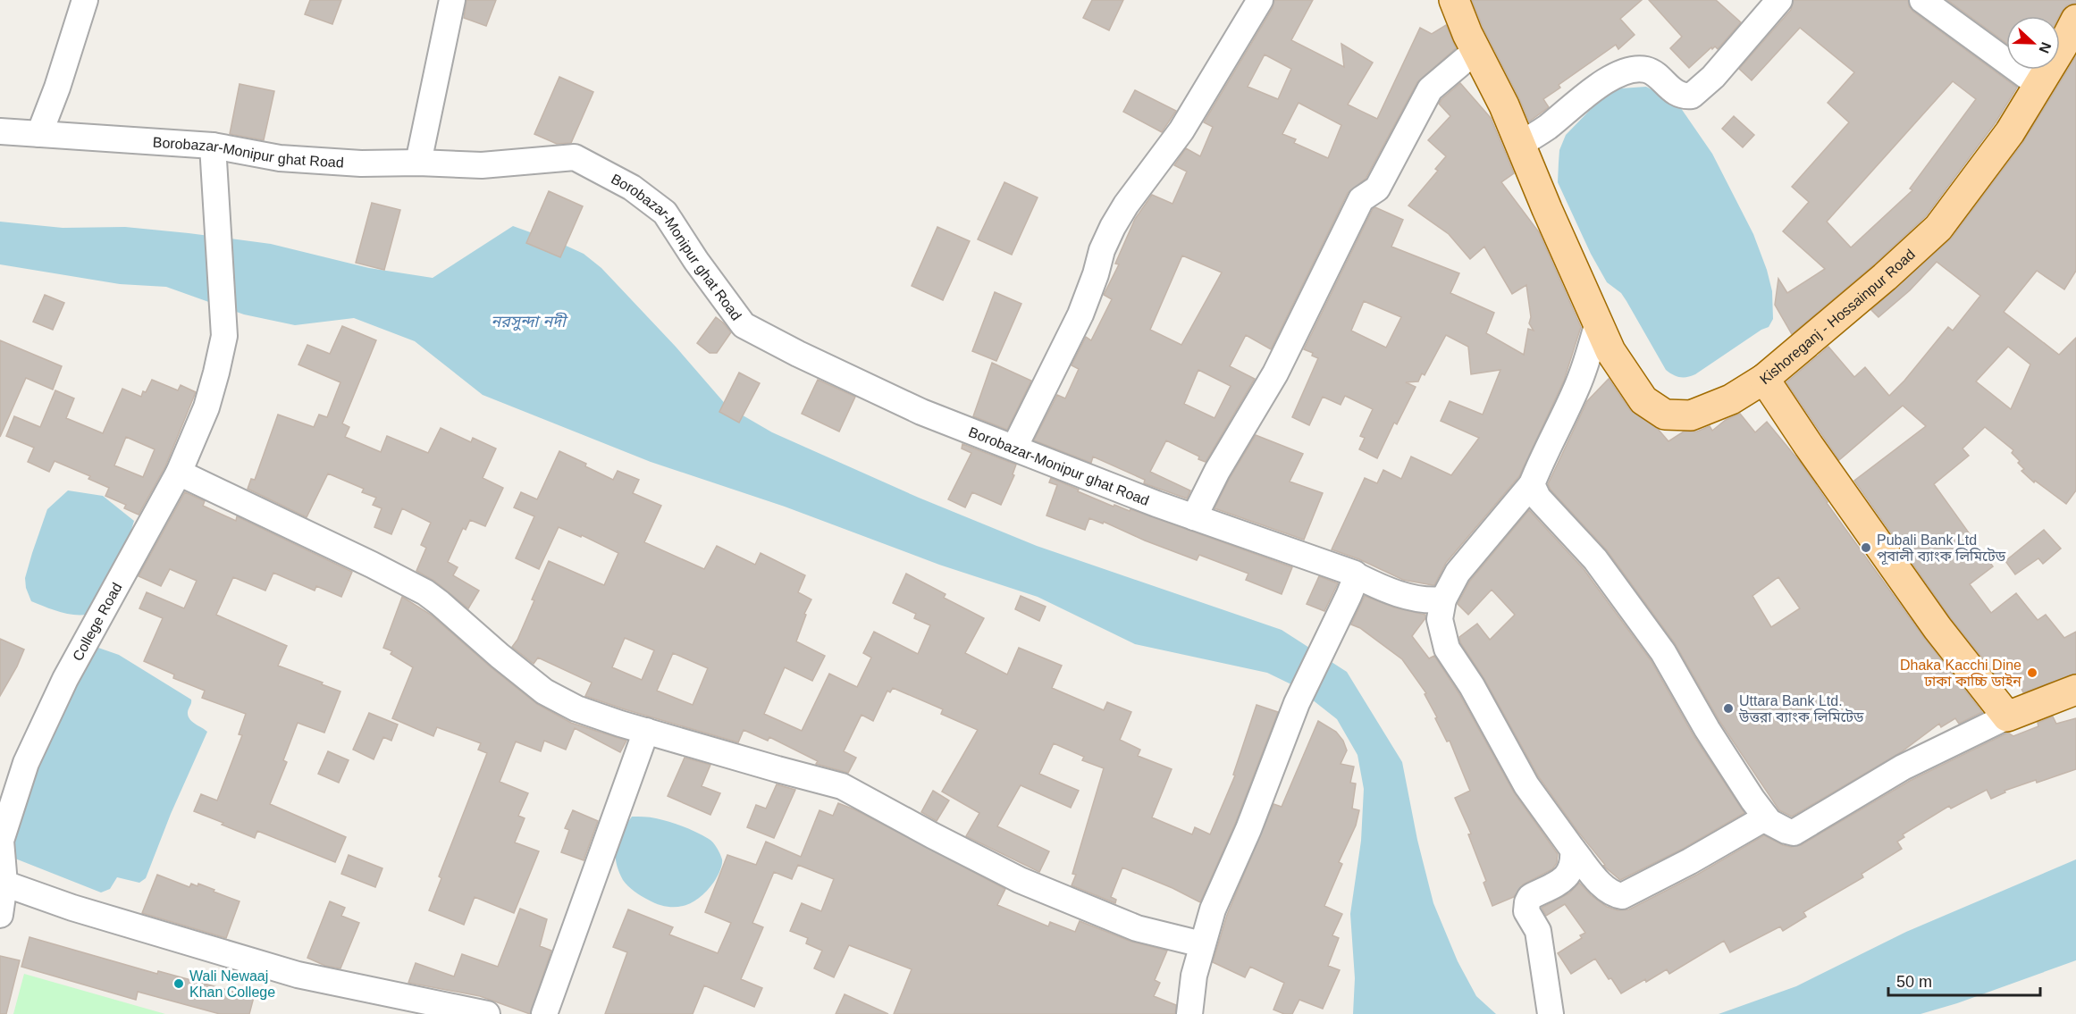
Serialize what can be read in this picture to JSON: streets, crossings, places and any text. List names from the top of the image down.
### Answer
{
  "streets": {
    "main road": ["Kishoreganj - Hossainpur Road"],
    "street": ["Borobazar-Monipur ghat Road", "College Road"]
  },
  "crossings": [
    ["Borobazar-Monipur ghat Road", "College Road"]
  ],
  "water": ["নরসুন্দা নদী"],
  "places": [
    "Pubali Bank Ltd পূবালী ব্যাংক লিমিটেড",
    "Dhaka Kacchi Dine ঢাকা কাচ্চি ডাইন",
    "Uttara Bank Ltd. উত্তরা ব্যাংক লিমিটেড",
    "Wali Newaaj Khan College"
  ],
  "scale_bar": "50 m",
  "north": "right"
}
